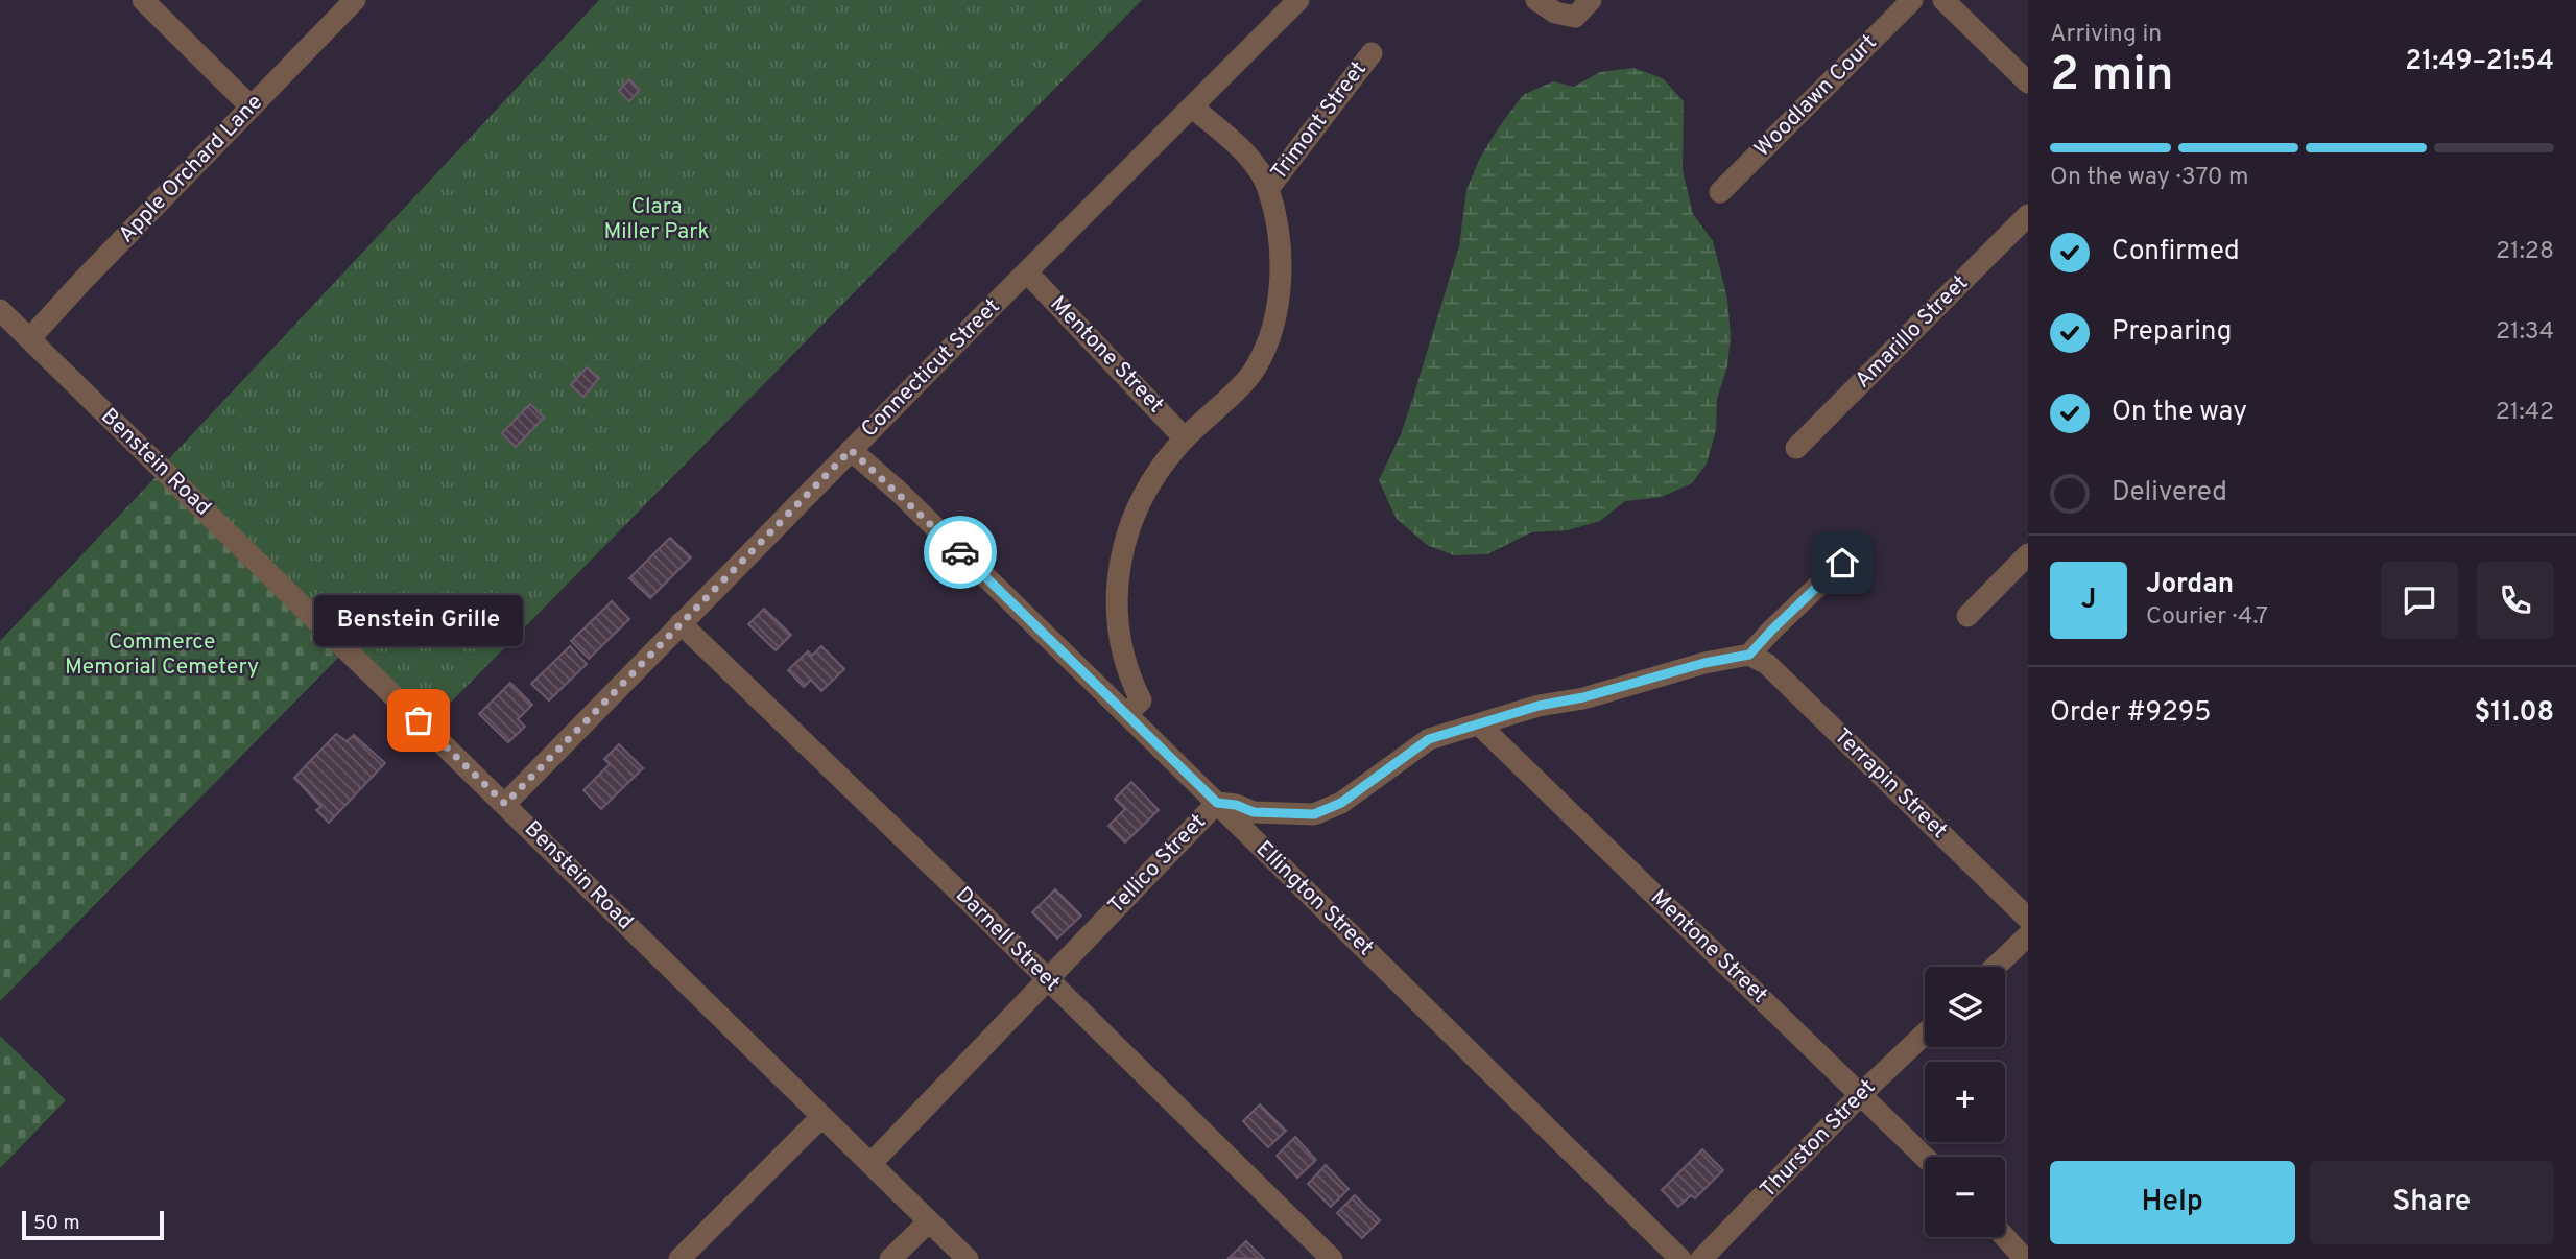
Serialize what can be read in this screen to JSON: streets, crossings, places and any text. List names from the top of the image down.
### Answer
{
  "streets": {
    "street": [
      "Woodlawn Court",
      "Trimont Street",
      "Apple Orchard Lane",
      "Amarillo Street",
      "Mentone Street",
      "Connecticut Street",
      "Benstein Road",
      "Terrapin Street",
      "Tellico Street",
      "Ellington Street",
      "Darnell Street",
      "Thurston Street"
    ]
  },
  "crossings": [
    ["Trimont Street", "Mentone Street"],
    ["Trimont Street", "Connecticut Street"],
    ["Trimont Street", "Ellington Street"],
    ["Apple Orchard Lane", "Benstein Road"],
    ["Mentone Street", "Connecticut Street"],
    ["Mentone Street", "Tellico Street"],
    ["Mentone Street", "Thurston Street"],
    ["Connecticut Street", "Benstein Road"],
    ["Connecticut Street", "Ellington Street"],
    ["Connecticut Street", "Darnell Street"],
    ["Benstein Road", "Tellico Street"],
    ["Terrapin Street", "Tellico Street"],
    ["Tellico Street", "Ellington Street"],
    ["Tellico Street", "Darnell Street"]
  ],
  "parks": ["Clara Miller Park", "Commerce Memorial Cemetery"],
  "places": ["Benstein Grille"],
  "scale_bar": "50 m",
  "page": {
    "heading": ["2 min", "Arriving in", "21:49–21:54"],
    "panel": [
      "Jordan",
      "Courier · 4.7",
      "Order #9295",
      "$11.08"
    ],
    "bar": "On the way · 370 m",
    "list": [
      ["Confirmed", "21:28"],
      ["Preparing", "21:34"],
      ["On the way", "21:42"],
      "Delivered"
    ],
    "round": "J",
    "bubble": "Benstein Grille",
    "map_buttons": ["+", "−"],
    "buttons": ["Help", "Share"],
    "scale": "50 m"
  }
}
